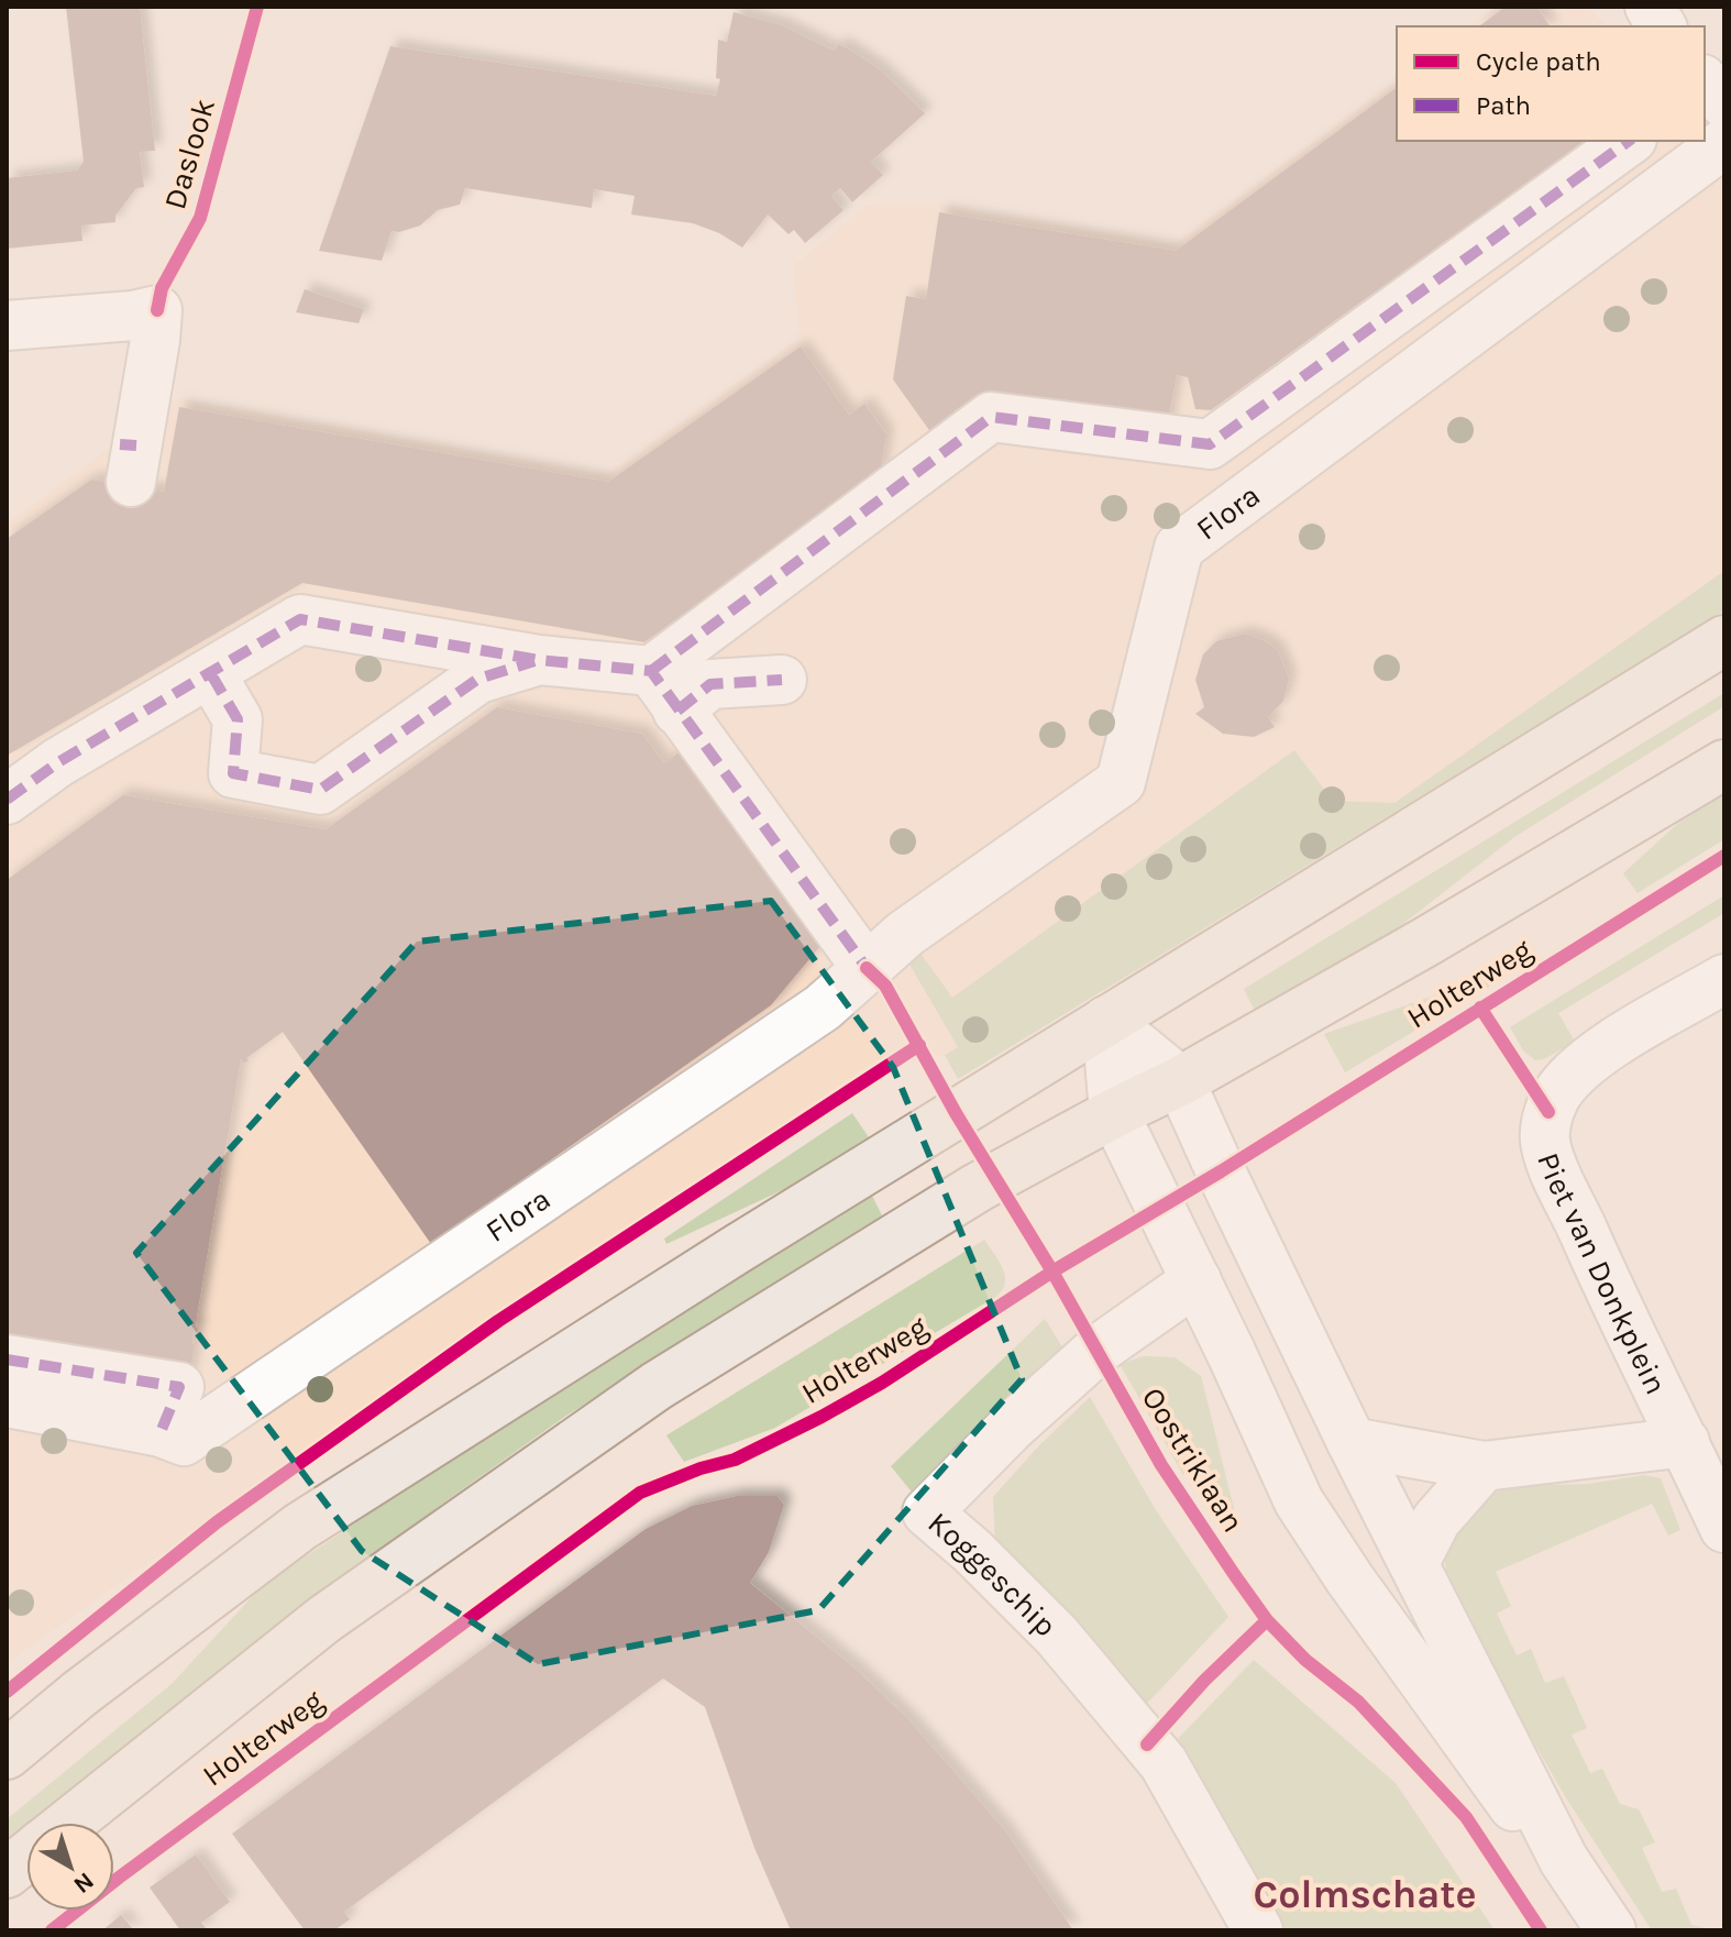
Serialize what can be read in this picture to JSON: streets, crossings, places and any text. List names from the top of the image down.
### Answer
{
  "streets": {
    "main road": ["Holterweg"],
    "street": ["Flora", "Piet van Donkplein", "Koggeschip"],
    "cycle path": ["Daslook", "Oostriklaan"]
  },
  "districts": ["Colmschate"],
  "legend": ["Cycle path", "Path"],
  "north": "bottom right"
}
